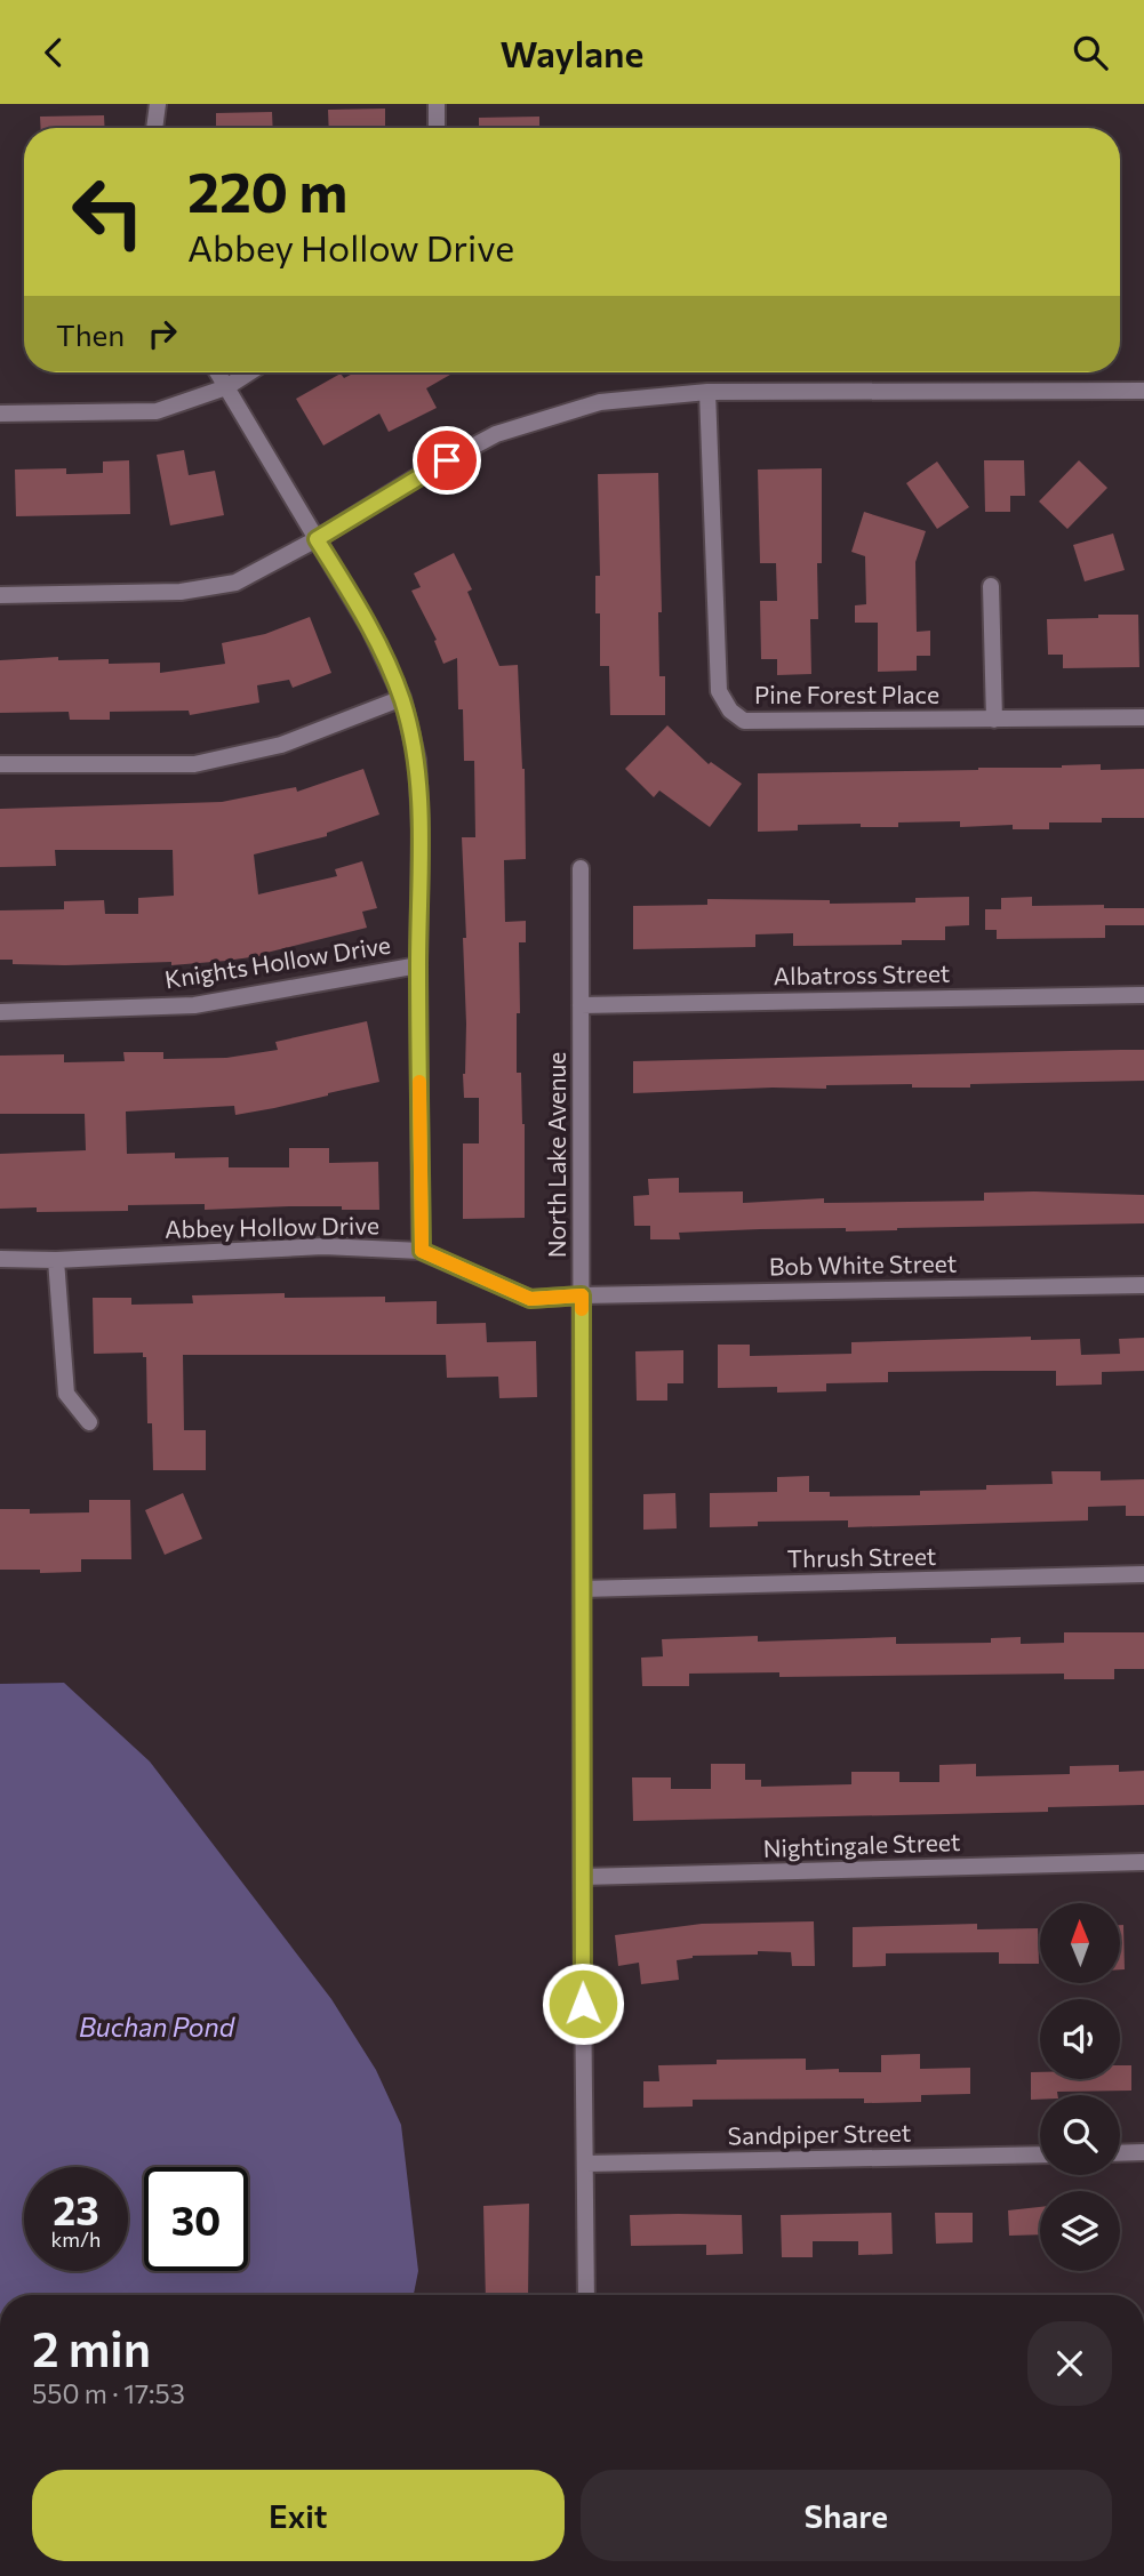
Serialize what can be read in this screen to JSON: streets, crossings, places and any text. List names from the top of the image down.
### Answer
{
  "streets": {
    "street": [
      "Pine Forest Place",
      "Knights Hollow Drive",
      "Albatross Street",
      "North Lake Avenue",
      "Abbey Hollow Drive",
      "Bob White Street",
      "Thrush Street",
      "Nightingale Street",
      "Sandpiper Street"
    ]
  },
  "crossings": [
    ["Albatross Street", "North Lake Avenue"],
    ["North Lake Avenue", "Abbey Hollow Drive"],
    ["North Lake Avenue", "Bob White Street"],
    ["North Lake Avenue", "Thrush Street"],
    ["North Lake Avenue", "Nightingale Street"],
    ["North Lake Avenue", "Sandpiper Street"],
    ["Abbey Hollow Drive", "Bob White Street"]
  ],
  "water": ["Buchan Pond"],
  "north": "top",
  "page": {
    "header": "Waylane",
    "turn": ["220 m", "Abbey Hollow Drive"],
    "then": "Then",
    "speed": "23 km/h",
    "limit": "30",
    "heading": ["2 min", "550 m · 17:53"],
    "buttons": ["Exit", "Share"]
  }
}
